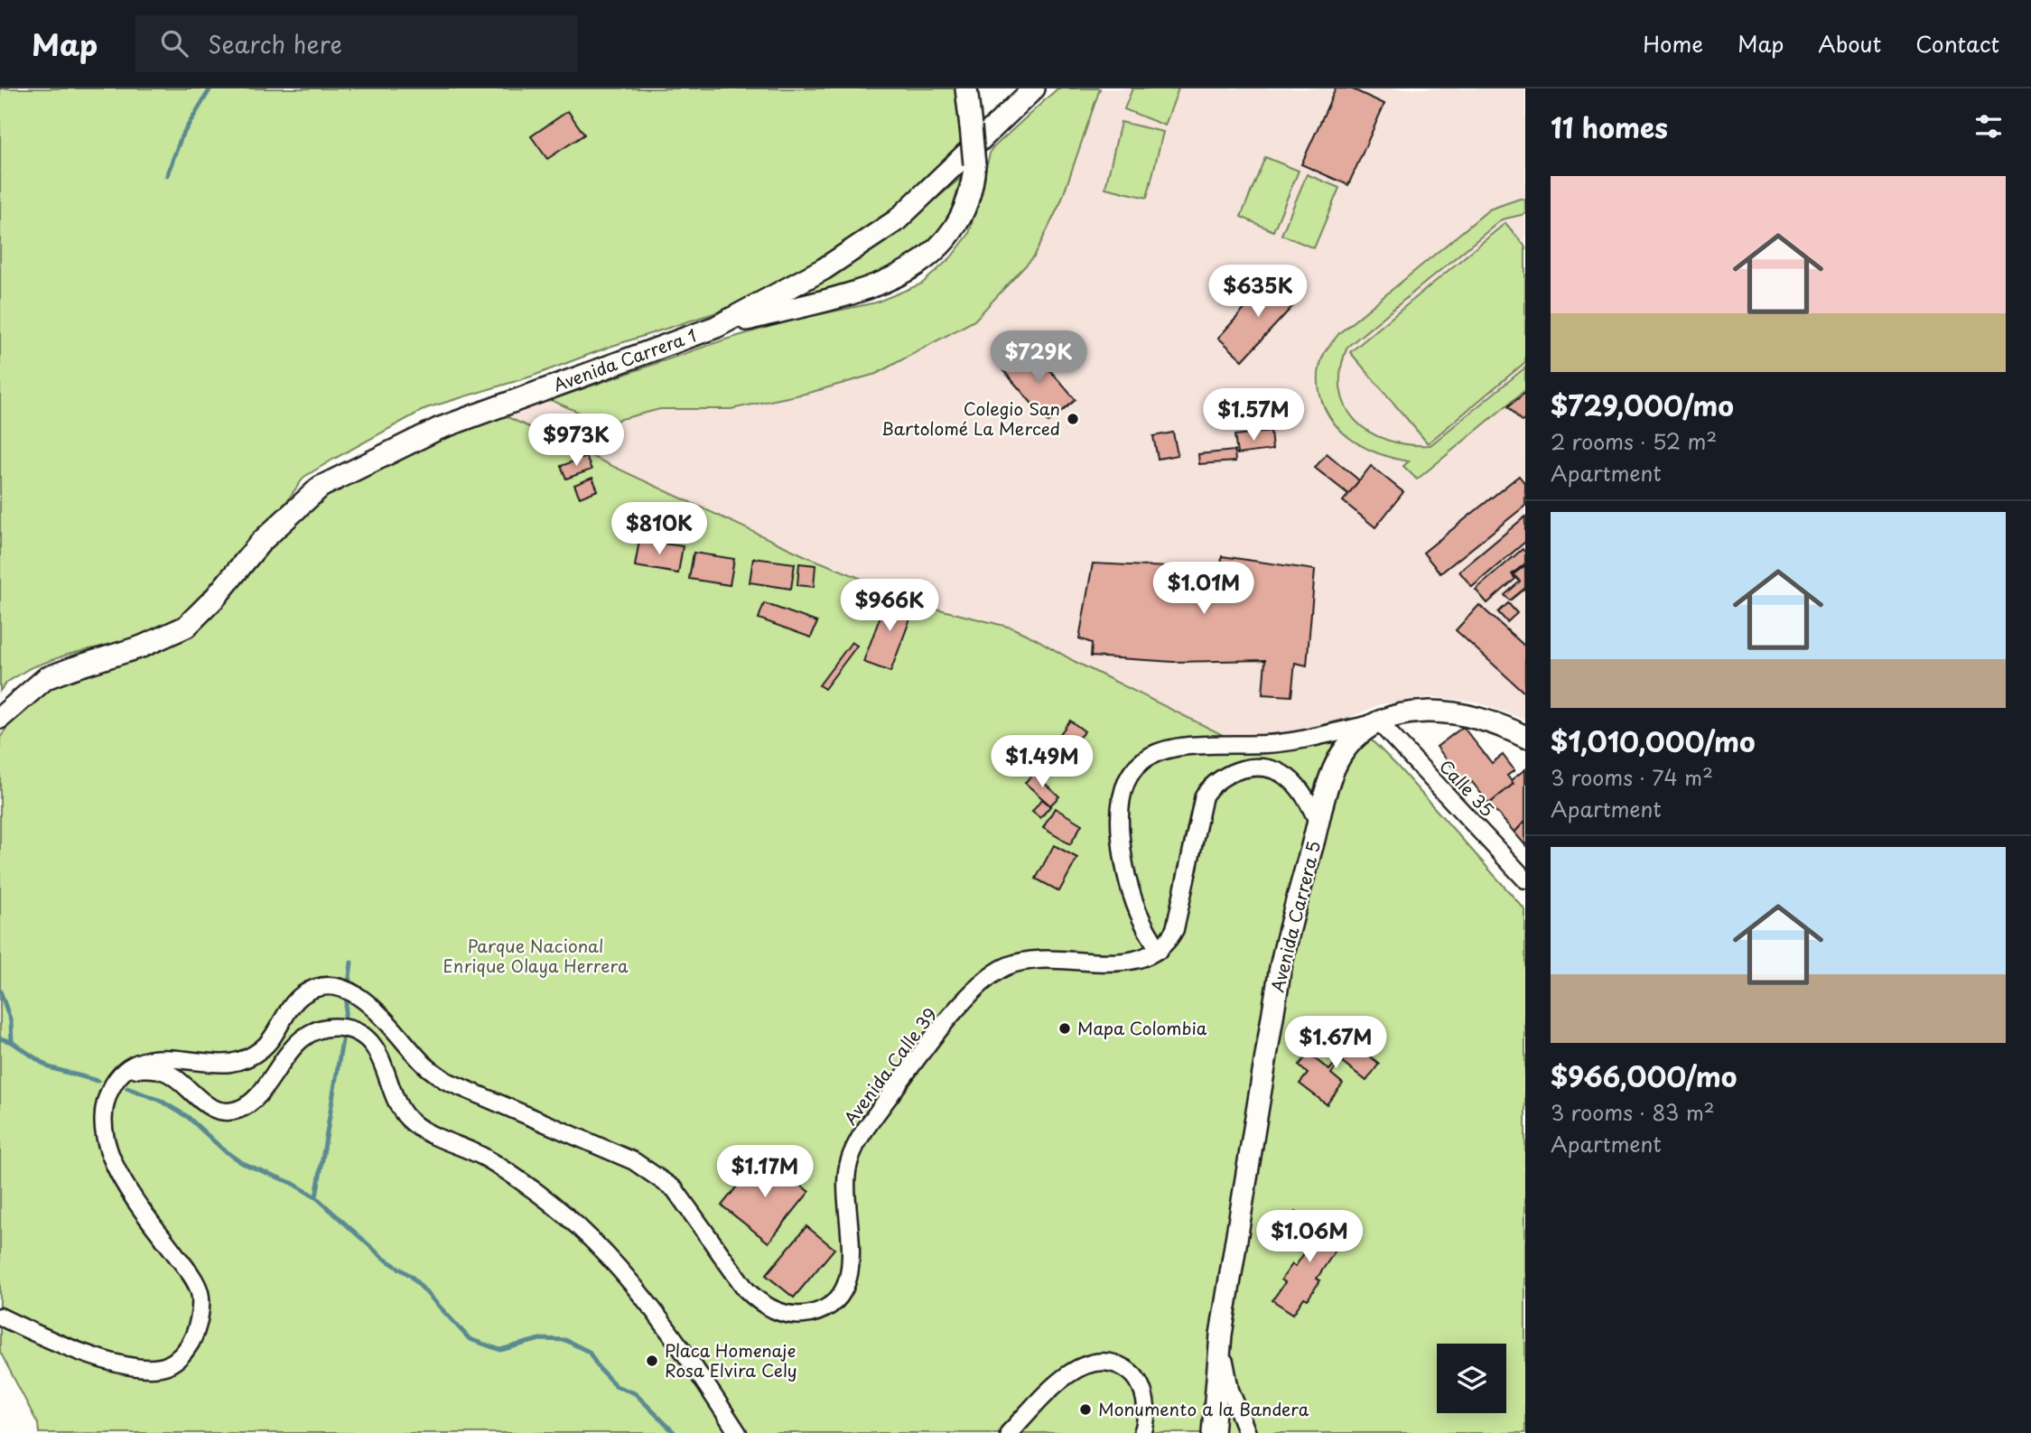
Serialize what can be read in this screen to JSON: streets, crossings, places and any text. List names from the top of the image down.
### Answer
{
  "streets": {
    "main road": ["Avenida Carrera 1", "Avenida Carrera 5"],
    "street": ["Calle 35", "Avenida Calle 39"]
  },
  "crossings": [
    ["Calle 35", "Avenida Carrera 5"]
  ],
  "parks": ["Parque Nacional Enrique Olaya Herrera"],
  "places": [
    "Colegio San Bartolomé La Merced",
    "Mapa Colombia",
    "Placa Homenaje Rosa Elvira Cely",
    "Monumento a la Bandera"
  ],
  "page": {
    "header": "Map",
    "search": "Search here",
    "nav": [
      "Home",
      "Map",
      "About",
      "Contact"
    ],
    "heading": "11 homes",
    "list": [
      {
        "name": "$729,000/mo",
        "note": "2 rooms · 52 m² · Apartment"
      },
      {
        "name": "$1,010,000/mo",
        "note": "3 rooms · 74 m² · Apartment"
      },
      {
        "name": "$966,000/mo",
        "note": "3 rooms · 83 m² · Apartment"
      }
    ],
    "price": [
      "$635K",
      "$729K",
      "$1.57M",
      "$973K",
      "$810K",
      "$1.01M",
      "$966K",
      "$1.49M",
      "$1.67M",
      "$1.17M",
      "$1.06M"
    ]
  }
}
